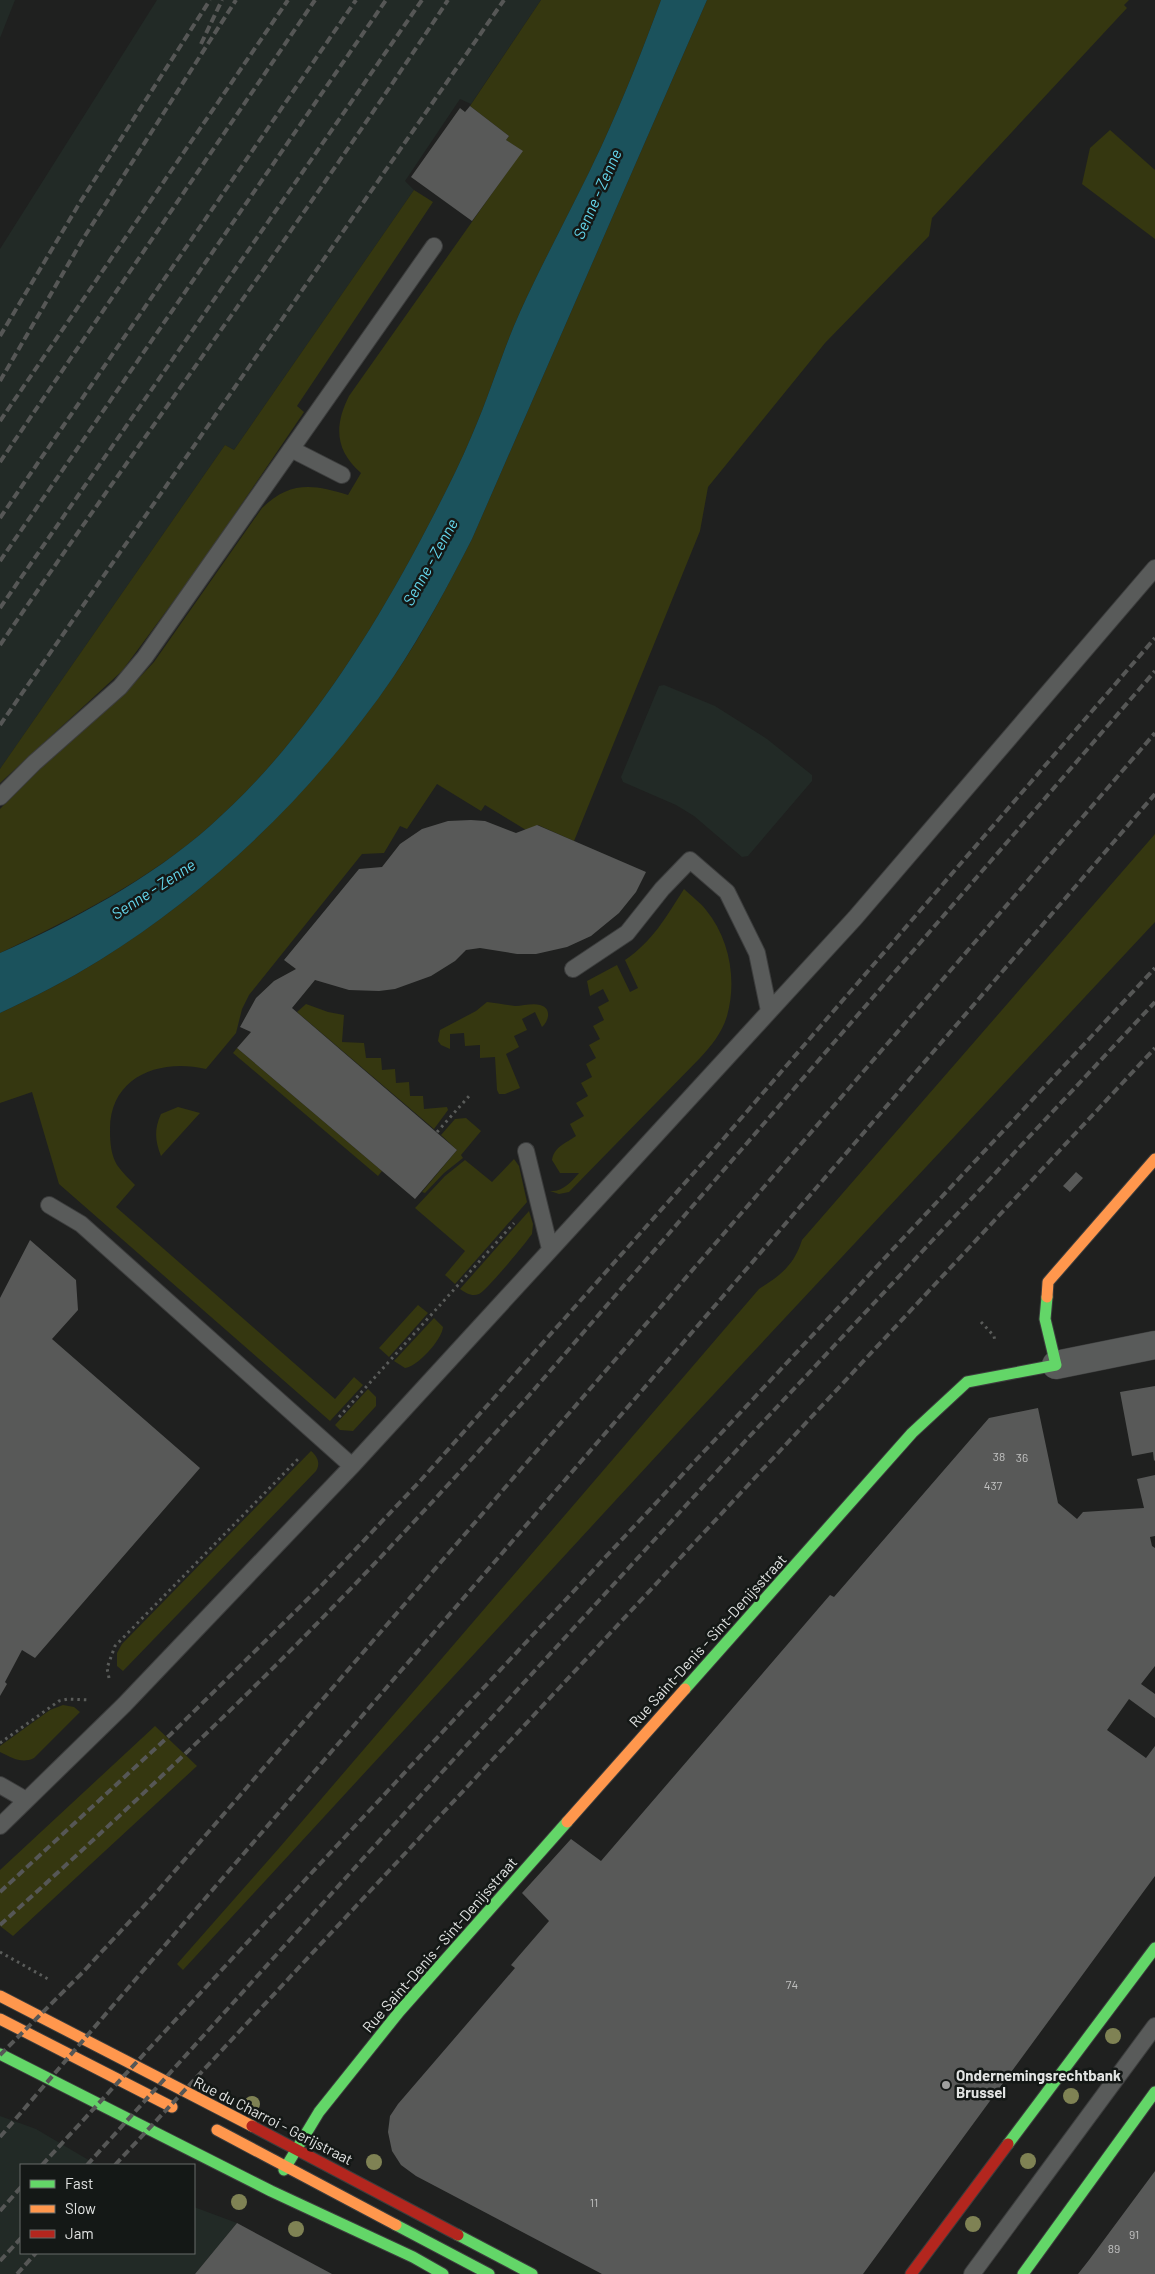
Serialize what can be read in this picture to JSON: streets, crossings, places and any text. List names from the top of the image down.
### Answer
{
  "streets": {
    "main road": ["Rue Saint-Denis - Sint-Denijsstraat", "Rue du Charroi - Gerijstraat"]
  },
  "crossings": [
    ["Rue Saint-Denis - Sint-Denijsstraat", "Rue du Charroi - Gerijstraat"]
  ],
  "water": ["Senne - Zenne"],
  "places": ["Ondernemingsrechtbank Brussel"],
  "house_numbers": [
    "38",
    "36",
    "437",
    "74",
    "11",
    "91",
    "89"
  ],
  "legend": ["Fast", "Slow", "Jam"]
}
